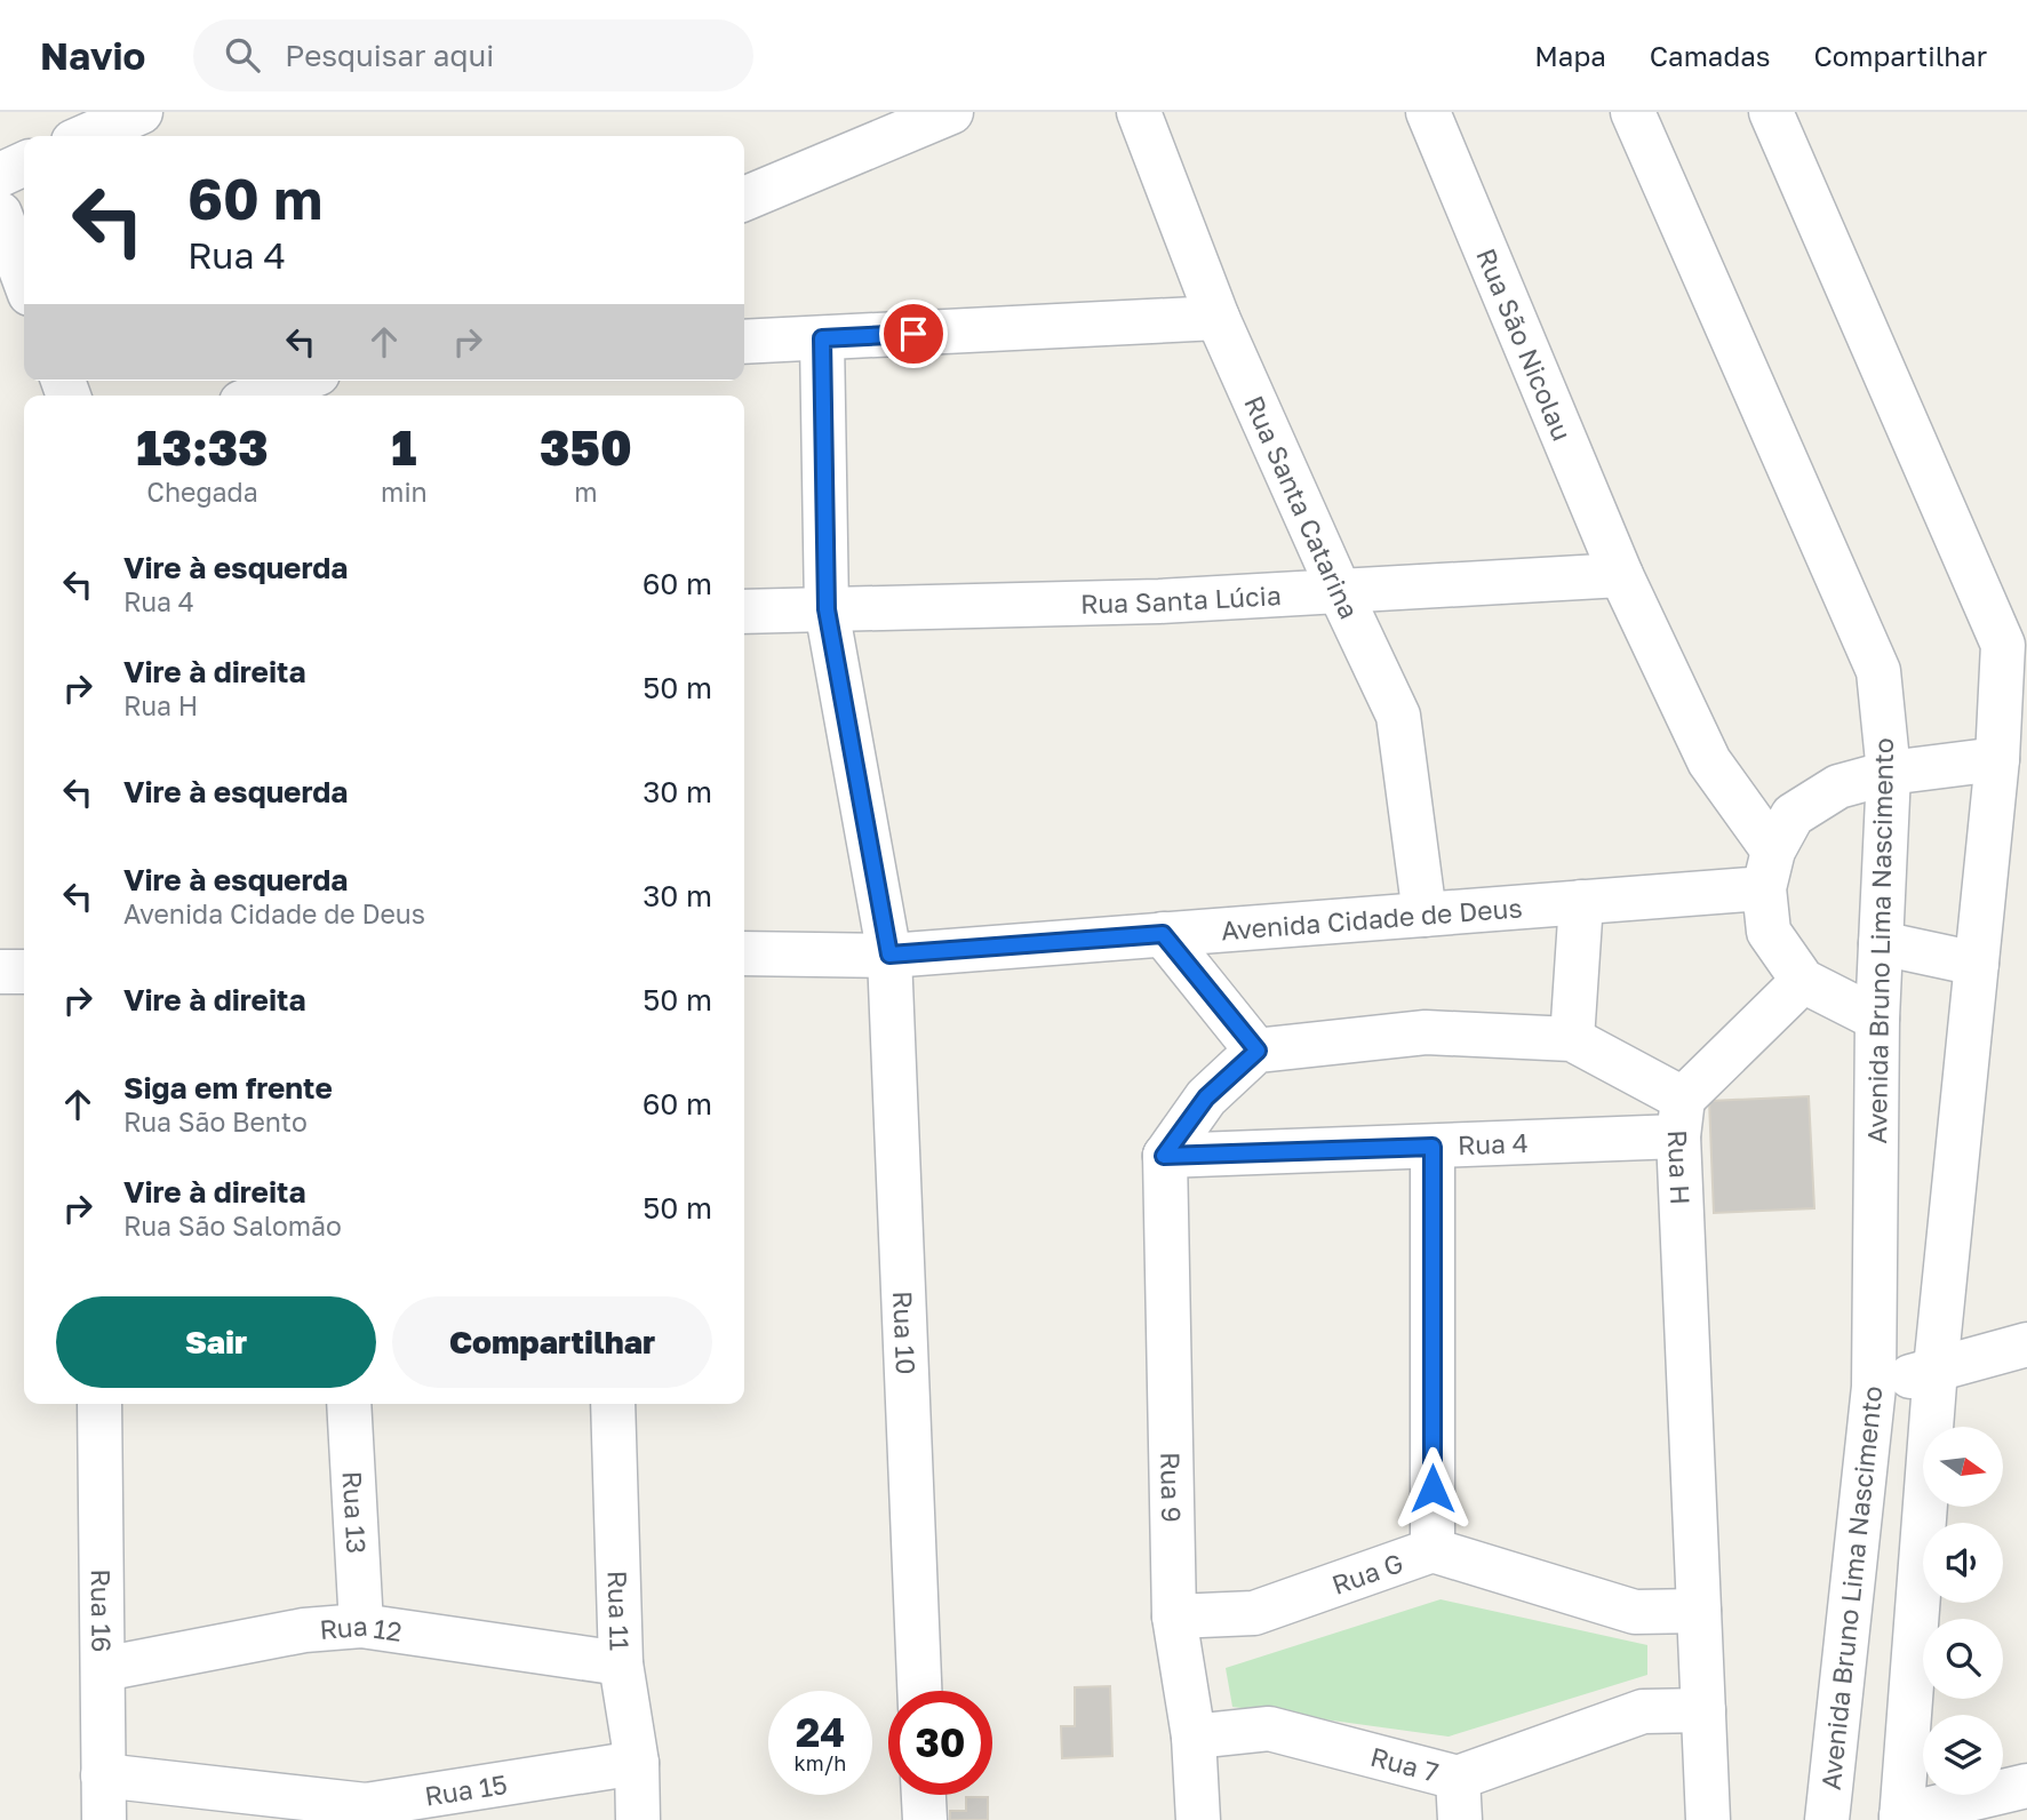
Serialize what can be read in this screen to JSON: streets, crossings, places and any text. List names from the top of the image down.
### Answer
{
  "streets": {
    "street": [
      "Rua São Nicolau",
      "Rua Santa Catarina",
      "Rua Santa Lúcia",
      "Avenida Cidade de Deus",
      "Avenida Bruno Lima Nascimento",
      "Rua 4",
      "Rua H",
      "Rua 10",
      "Rua 9",
      "Rua 13",
      "Rua G",
      "Rua 16",
      "Rua 11",
      "Rua 12",
      "Rua 7",
      "Rua 15"
    ]
  },
  "crossings": [
    ["Rua São Nicolau", "Rua Santa Lúcia"],
    ["Rua São Nicolau", "Avenida Cidade de Deus"],
    ["Rua Santa Catarina", "Rua Santa Lúcia"],
    ["Rua Santa Catarina", "Avenida Cidade de Deus"],
    ["Rua Santa Lúcia", "Rua 10"],
    ["Avenida Cidade de Deus", "Rua 10"],
    ["Rua 4", "Rua H"],
    ["Rua 4", "Rua 9"],
    ["Rua H", "Rua G"],
    ["Rua H", "Rua 7"],
    ["Rua 9", "Rua G"],
    ["Rua 9", "Rua 7"],
    ["Rua 13", "Rua 12"],
    ["Rua 16", "Rua 12"],
    ["Rua 16", "Rua 15"],
    ["Rua 11", "Rua 12"],
    ["Rua 11", "Rua 15"]
  ],
  "north": "right",
  "page": {
    "header": "Navio",
    "search": "Pesquisar aqui",
    "nav": ["Mapa", "Camadas", "Compartilhar"],
    "turn": ["60 m", "Rua 4"],
    "eta": [
      "13:33",
      "Chegada",
      "1",
      "min",
      "350",
      "m"
    ],
    "list": [
      {
        "name": "Vire à esquerda",
        "note": "Rua 4",
        "value": "60 m"
      },
      {
        "name": "Vire à direita",
        "note": "Rua H",
        "value": "50 m"
      },
      {
        "name": "Vire à esquerda",
        "value": "30 m"
      },
      {
        "name": "Vire à esquerda",
        "note": "Avenida Cidade de Deus",
        "value": "30 m"
      },
      {
        "name": "Vire à direita",
        "value": "50 m"
      },
      {
        "name": "Siga em frente",
        "note": "Rua São Bento",
        "value": "60 m"
      },
      {
        "name": "Vire à direita",
        "note": "Rua São Salomão",
        "value": "50 m"
      }
    ],
    "buttons": ["Sair", "Compartilhar"],
    "speed": "24 km/h",
    "limit": "30"
  }
}
